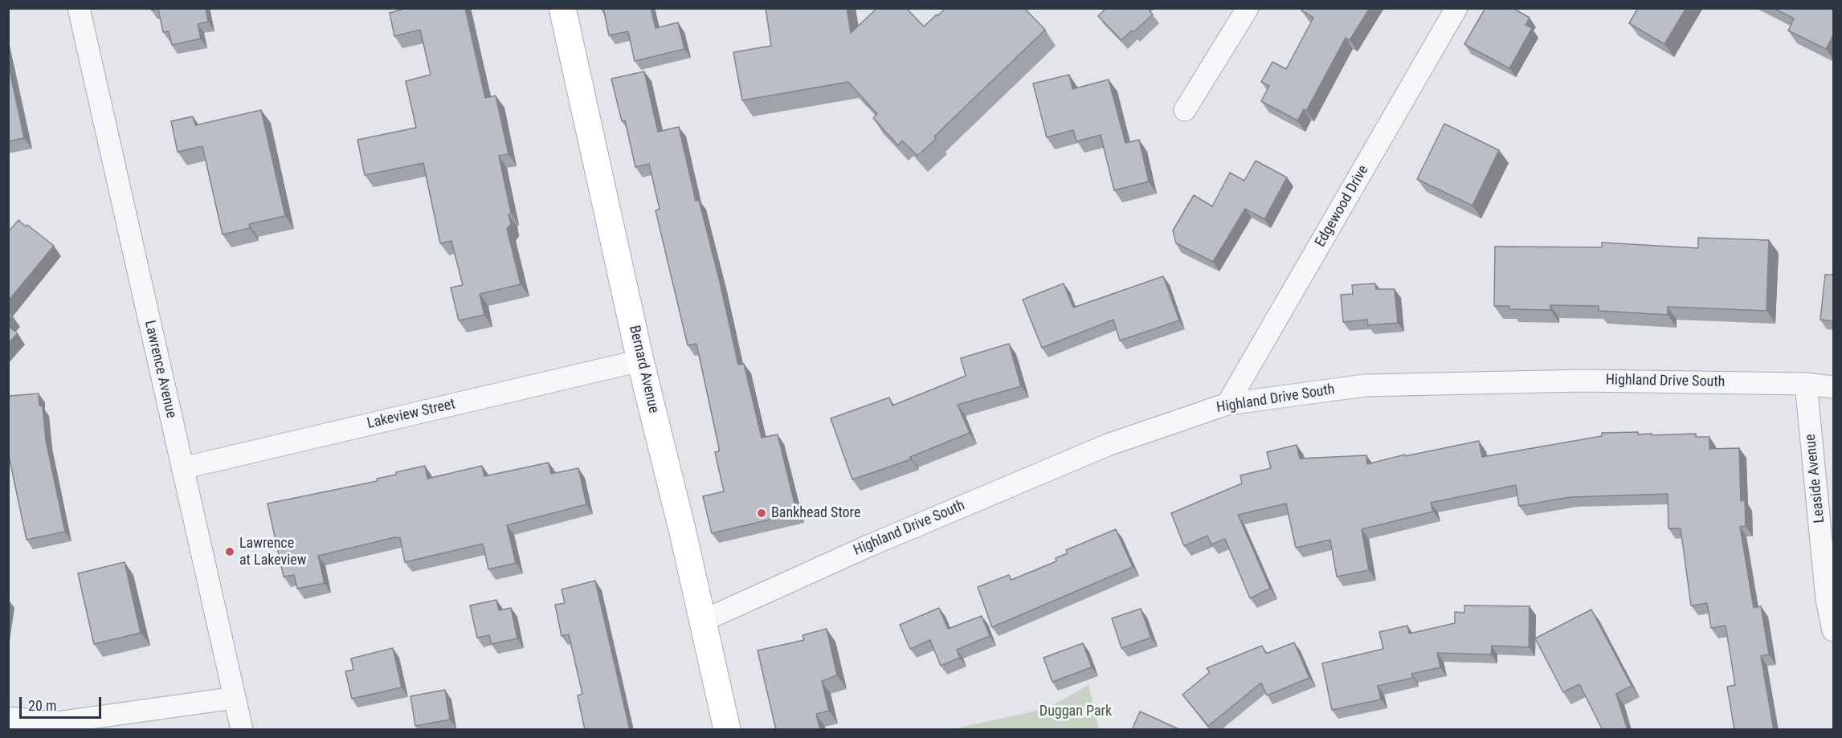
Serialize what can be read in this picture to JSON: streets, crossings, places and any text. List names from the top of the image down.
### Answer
{
  "streets": {
    "street": [
      "Edgewood Drive",
      "Lawrence Avenue",
      "Bernard Avenue",
      "Highland Drive South",
      "Lakeview Street",
      "Leaside Avenue"
    ]
  },
  "crossings": [
    ["Edgewood Drive", "Highland Drive South"],
    ["Lawrence Avenue", "Lakeview Street"],
    ["Bernard Avenue", "Highland Drive South"],
    ["Bernard Avenue", "Lakeview Street"],
    ["Highland Drive South", "Leaside Avenue"]
  ],
  "parks": ["Duggan Park"],
  "places": ["Bankhead Store", "Lawrence at Lakeview"],
  "scale_bar": "20 m"
}
